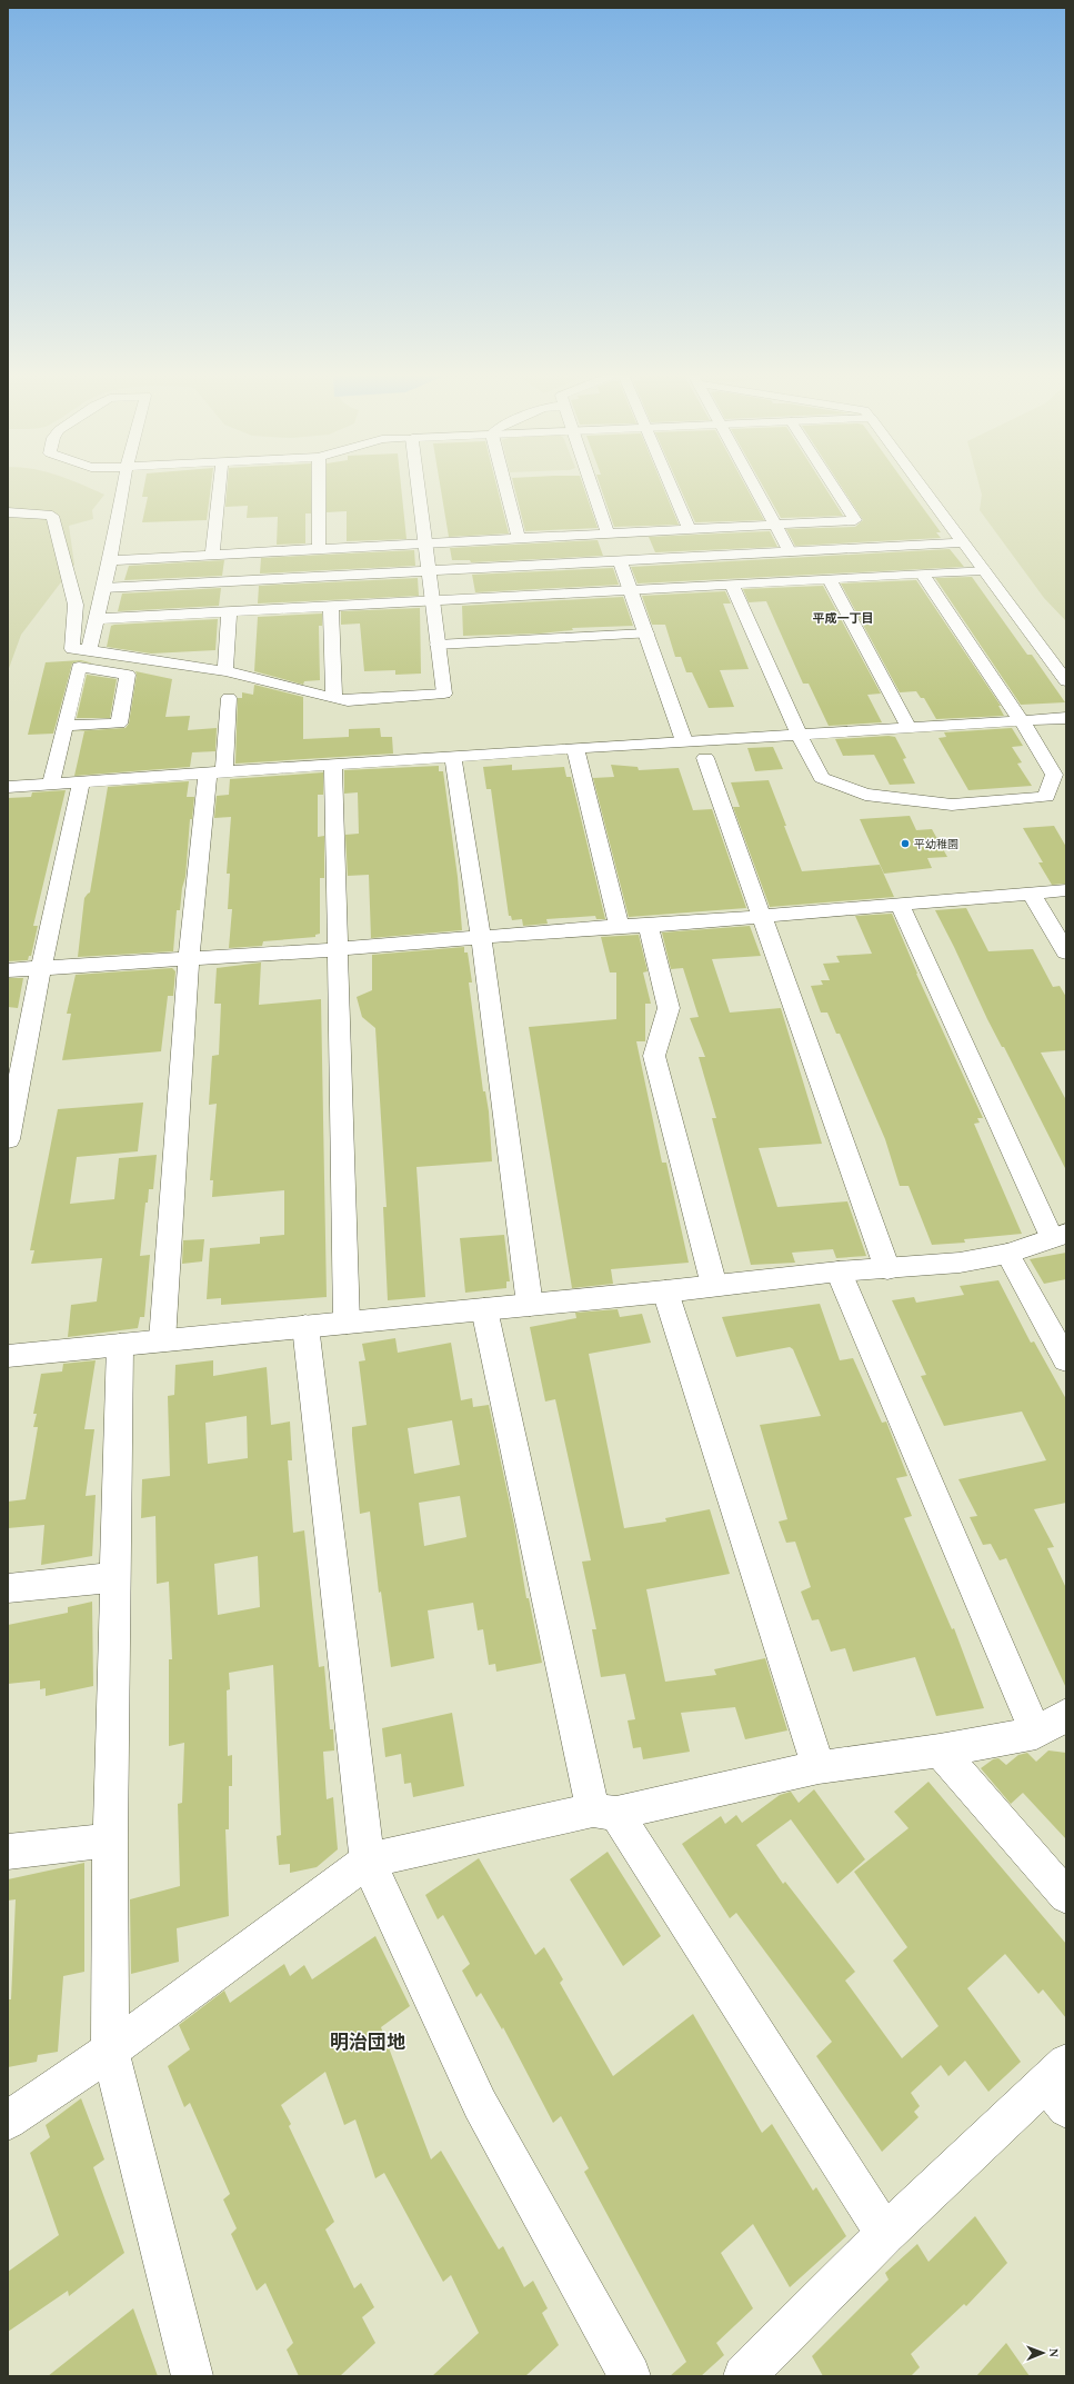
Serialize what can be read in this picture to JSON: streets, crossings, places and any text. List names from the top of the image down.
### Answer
{
  "districts": ["平成一丁目", "明治団地"],
  "places": ["平幼稚園"],
  "north": "right"
}
